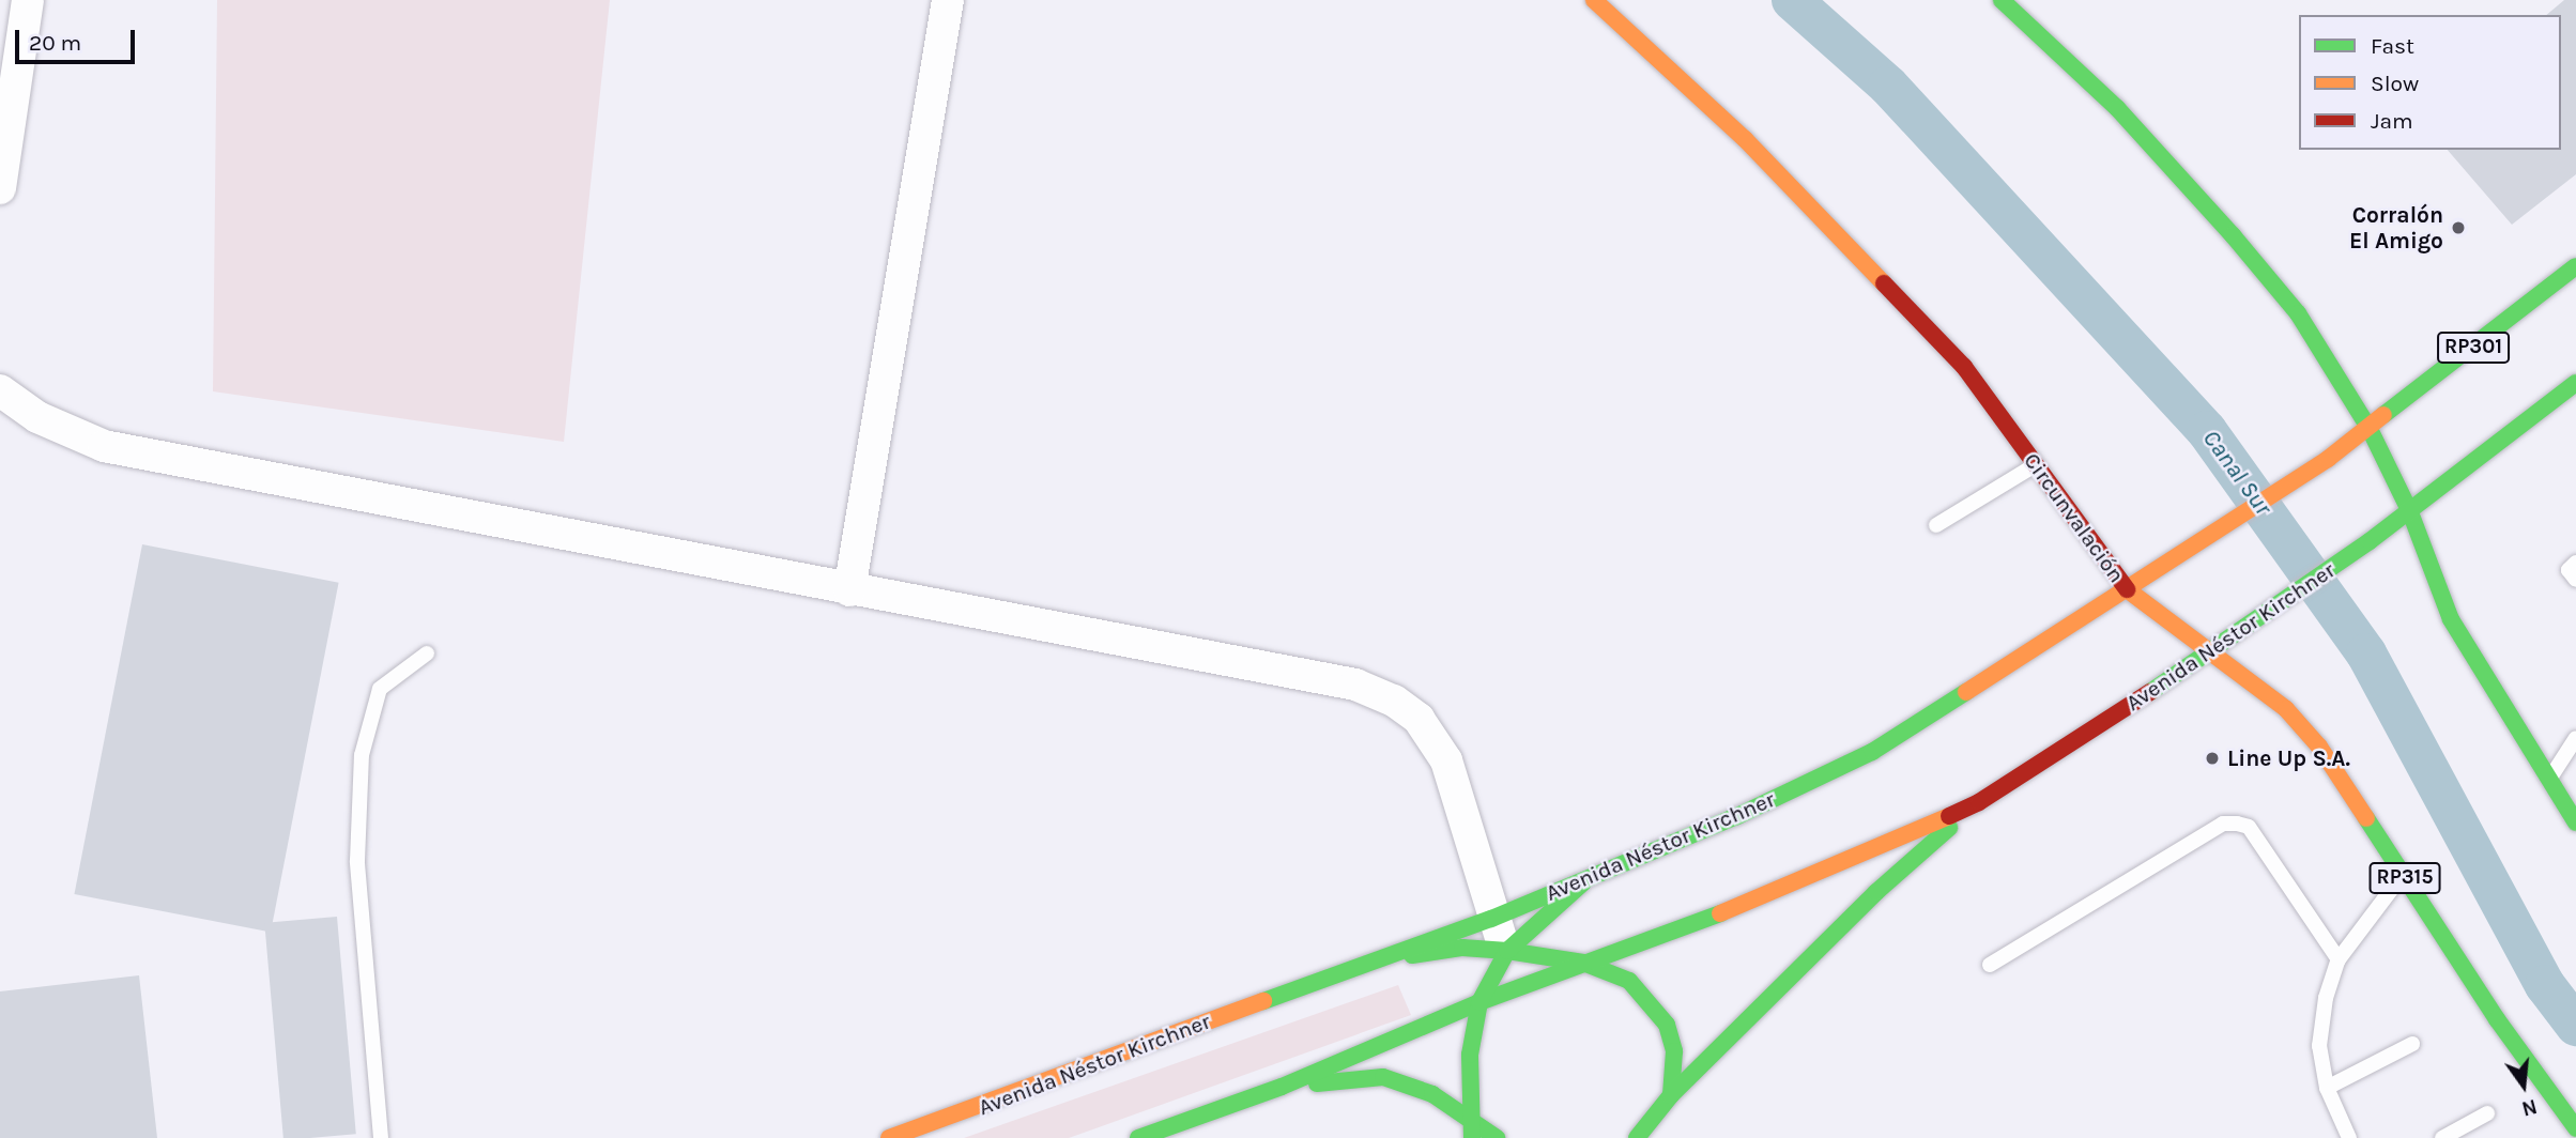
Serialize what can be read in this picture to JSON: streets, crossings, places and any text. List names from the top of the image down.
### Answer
{
  "streets": {
    "main road": [
      "RP301",
      "Circunvalación",
      "Avenida Néstor Kirchner",
      "RP315"
    ]
  },
  "crossings": [
    ["RP301", "Avenida Néstor Kirchner"],
    ["Circunvalación", "Avenida Néstor Kirchner"]
  ],
  "water": ["Canal Sur"],
  "places": ["Corralón El Amigo", "Line Up S.A."],
  "legend": ["Fast", "Slow", "Jam"],
  "scale_bar": "20 m",
  "north": "bottom"
}
